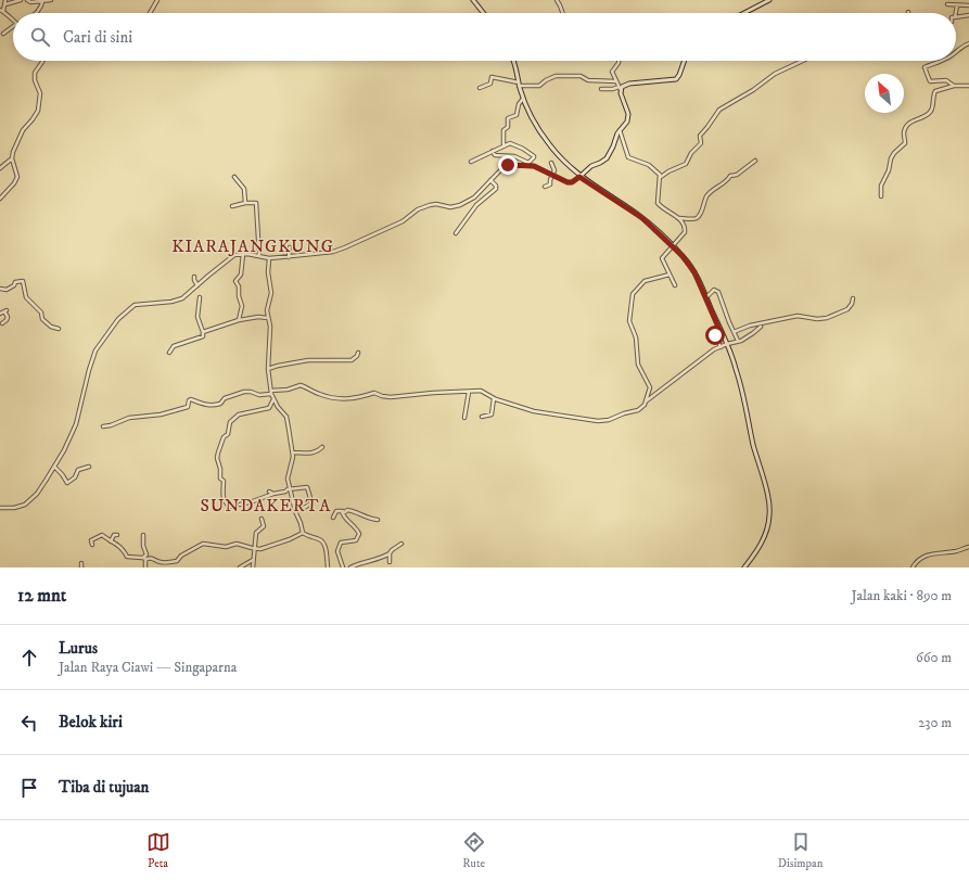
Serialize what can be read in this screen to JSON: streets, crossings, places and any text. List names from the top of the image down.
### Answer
{
  "districts": ["KIARAJANGKUNG", "SUNDAKERTA"],
  "north": "top left",
  "page": {
    "search": "Cari di sini",
    "heading": ["12 mnt", "Jalan kaki · 890 m"],
    "list": [
      ["Lurus", "Jalan Raya Ciawi — Singaparna", "660 m"],
      ["Belok kiri", "230 m"],
      "Tiba di tujuan"
    ],
    "nav": ["Peta", "Rute", "Disimpan"]
  }
}
